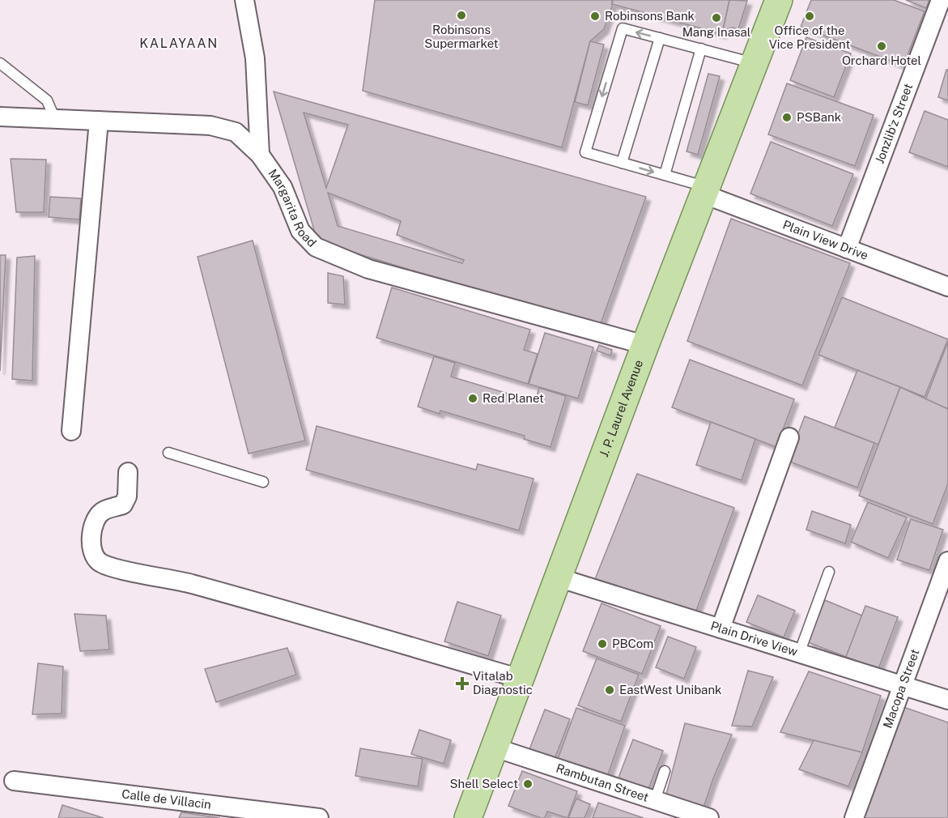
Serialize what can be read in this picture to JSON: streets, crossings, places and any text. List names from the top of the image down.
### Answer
{
  "streets": {
    "main road": ["J. P. Laurel Avenue"],
    "street": [
      "Jonzlib'z Street",
      "Margarita Road",
      "Plain View Drive",
      "Plain Drive View",
      "Macopa Street",
      "Rambutan Street",
      "Calle de Villacin"
    ]
  },
  "crossings": [
    ["Jonzlib'z Street", "Plain View Drive"],
    ["Margarita Road", "J. P. Laurel Avenue"],
    ["Plain View Drive", "J. P. Laurel Avenue"],
    ["J. P. Laurel Avenue", "Plain Drive View"],
    ["J. P. Laurel Avenue", "Rambutan Street"],
    ["Plain Drive View", "Macopa Street"]
  ],
  "districts": ["KALAYAAN"],
  "places": {
    "other": [
      "Robinsons Supermarket",
      "Robinsons Bank",
      "Office of the Vice President",
      "Mang Inasal",
      "Orchard Hotel",
      "PSBank",
      "Red Planet",
      "PBCom",
      "EastWest Unibank",
      "Shell Select"
    ],
    "health": ["Vitalab Diagnostic"]
  }
}
